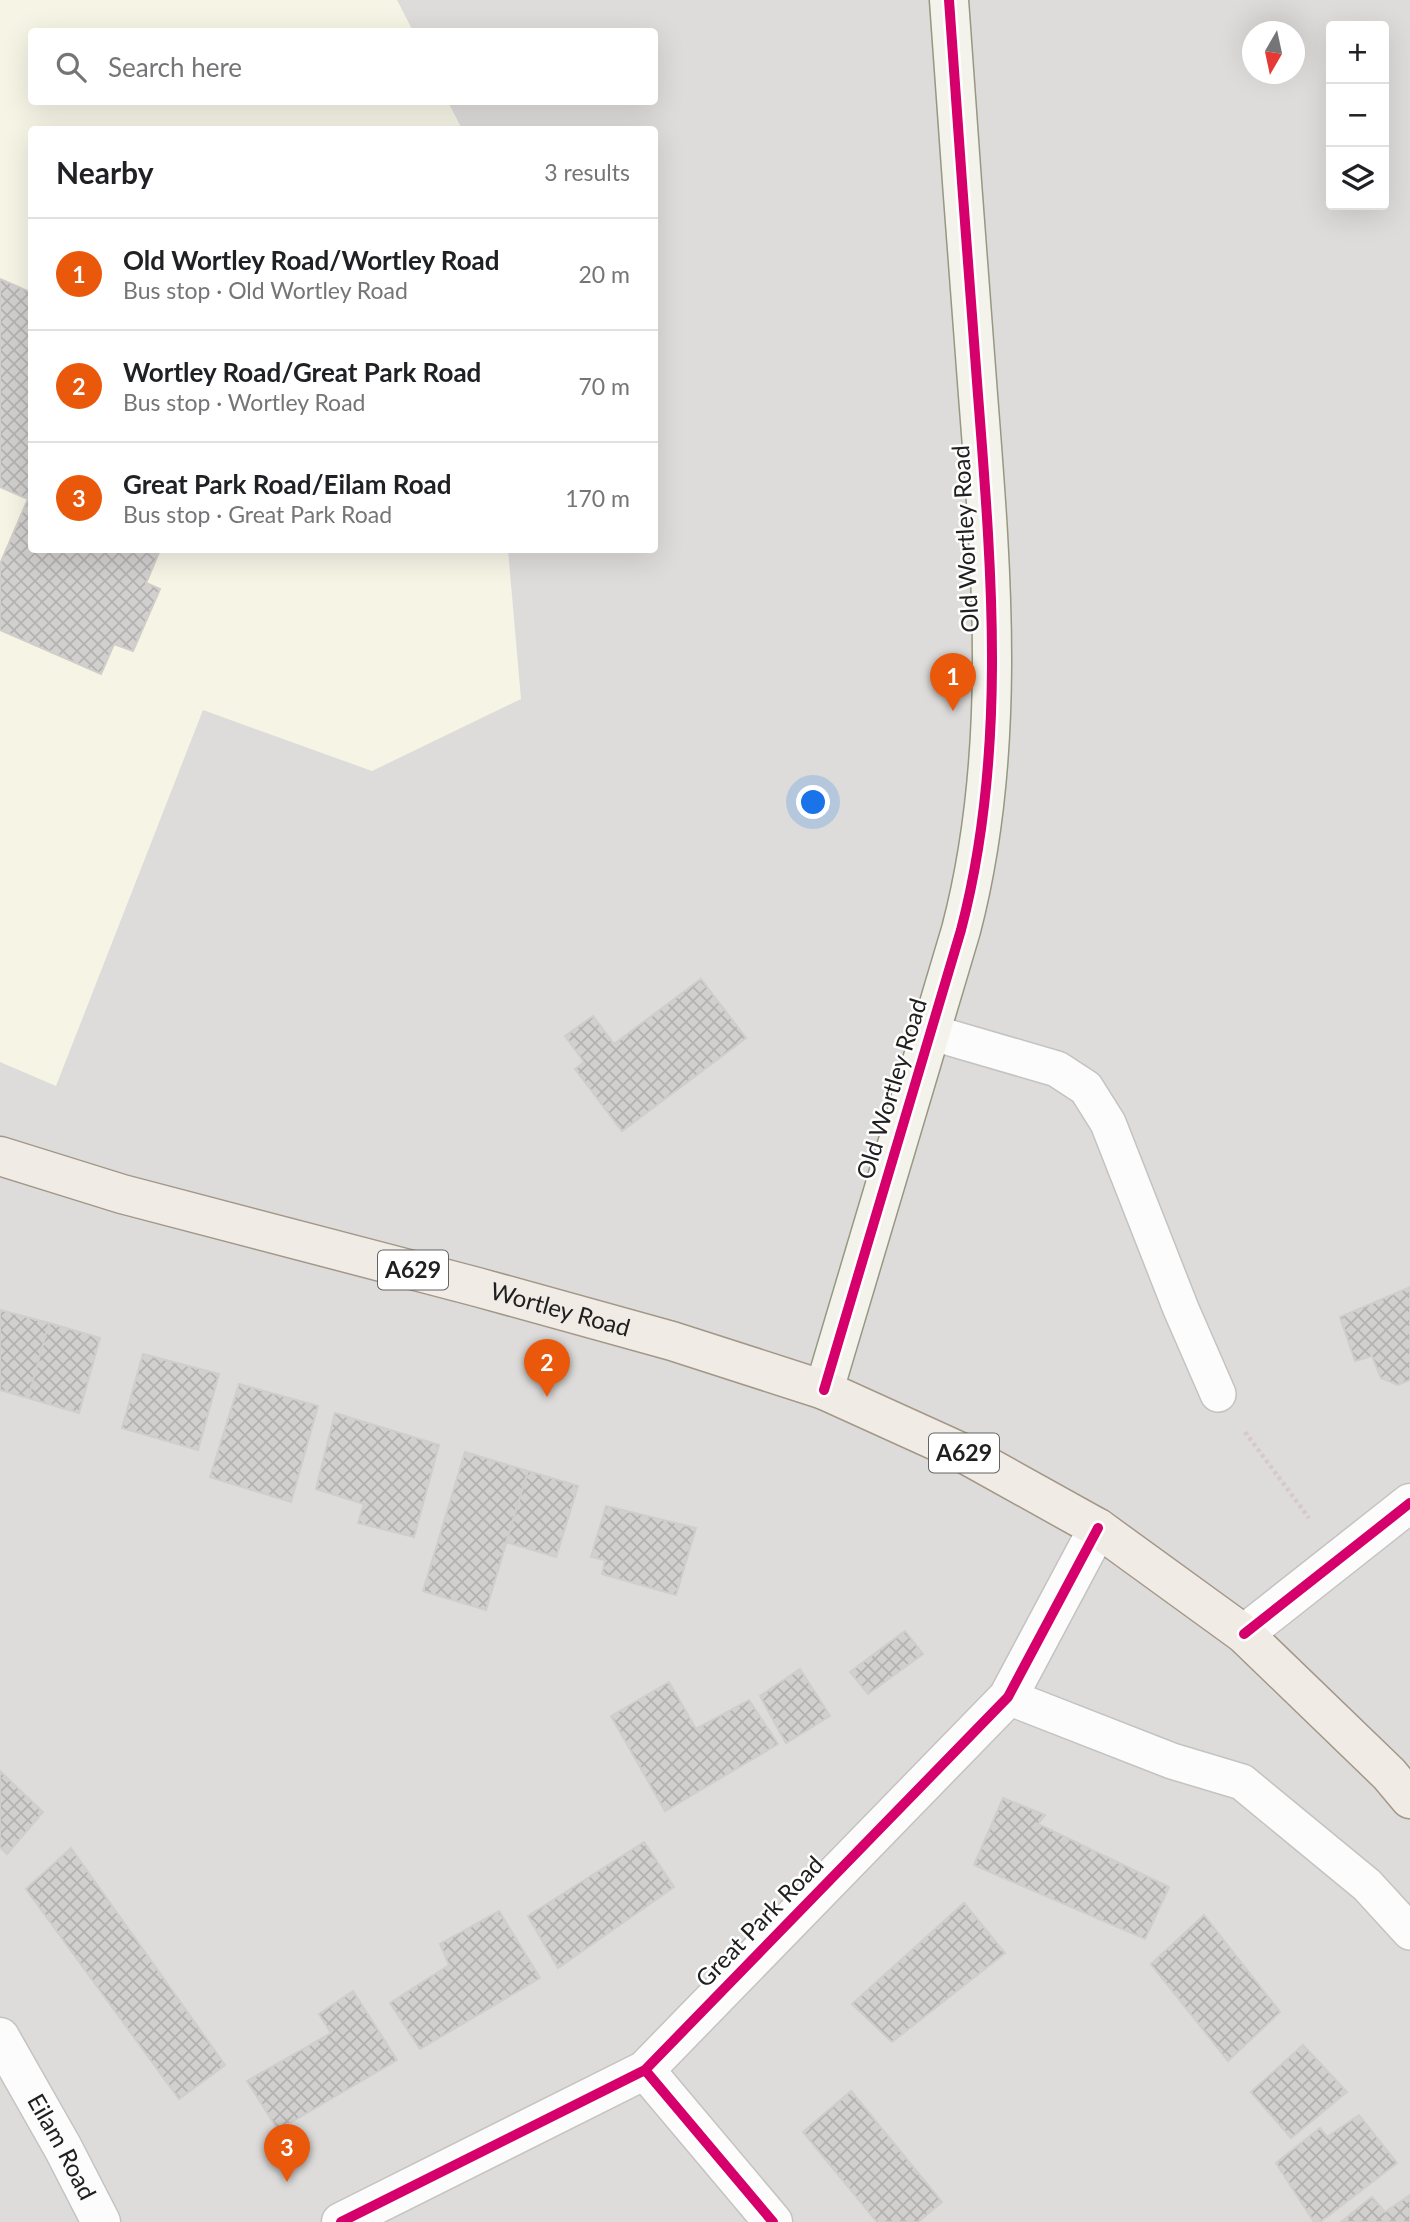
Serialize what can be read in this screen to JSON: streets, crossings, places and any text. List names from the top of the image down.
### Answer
{
  "streets": {
    "main road": ["A629", "Wortley Road"],
    "street": ["Old Wortley Road", "Great Park Road", "Eilam Road"]
  },
  "crossings": [
    ["Old Wortley Road", "Wortley Road"],
    ["A629", "Wortley Road"],
    ["A629", "Great Park Road"],
    ["Wortley Road", "Great Park Road"]
  ],
  "north": "bottom",
  "page": {
    "map_buttons": ["+", "−"],
    "search": "Search here",
    "heading": ["Nearby", "3 results"],
    "list": [
      {
        "mark": "1",
        "name": "Old Wortley Road/Wortley Road",
        "note": "Bus stop · Old Wortley Road",
        "value": "20 m"
      },
      {
        "mark": "2",
        "name": "Wortley Road/Great Park Road",
        "note": "Bus stop · Wortley Road",
        "value": "70 m"
      },
      {
        "mark": "3",
        "name": "Great Park Road/Eilam Road",
        "note": "Bus stop · Great Park Road",
        "value": "170 m"
      }
    ],
    "pins": ["1", "2", "3"]
  }
}
